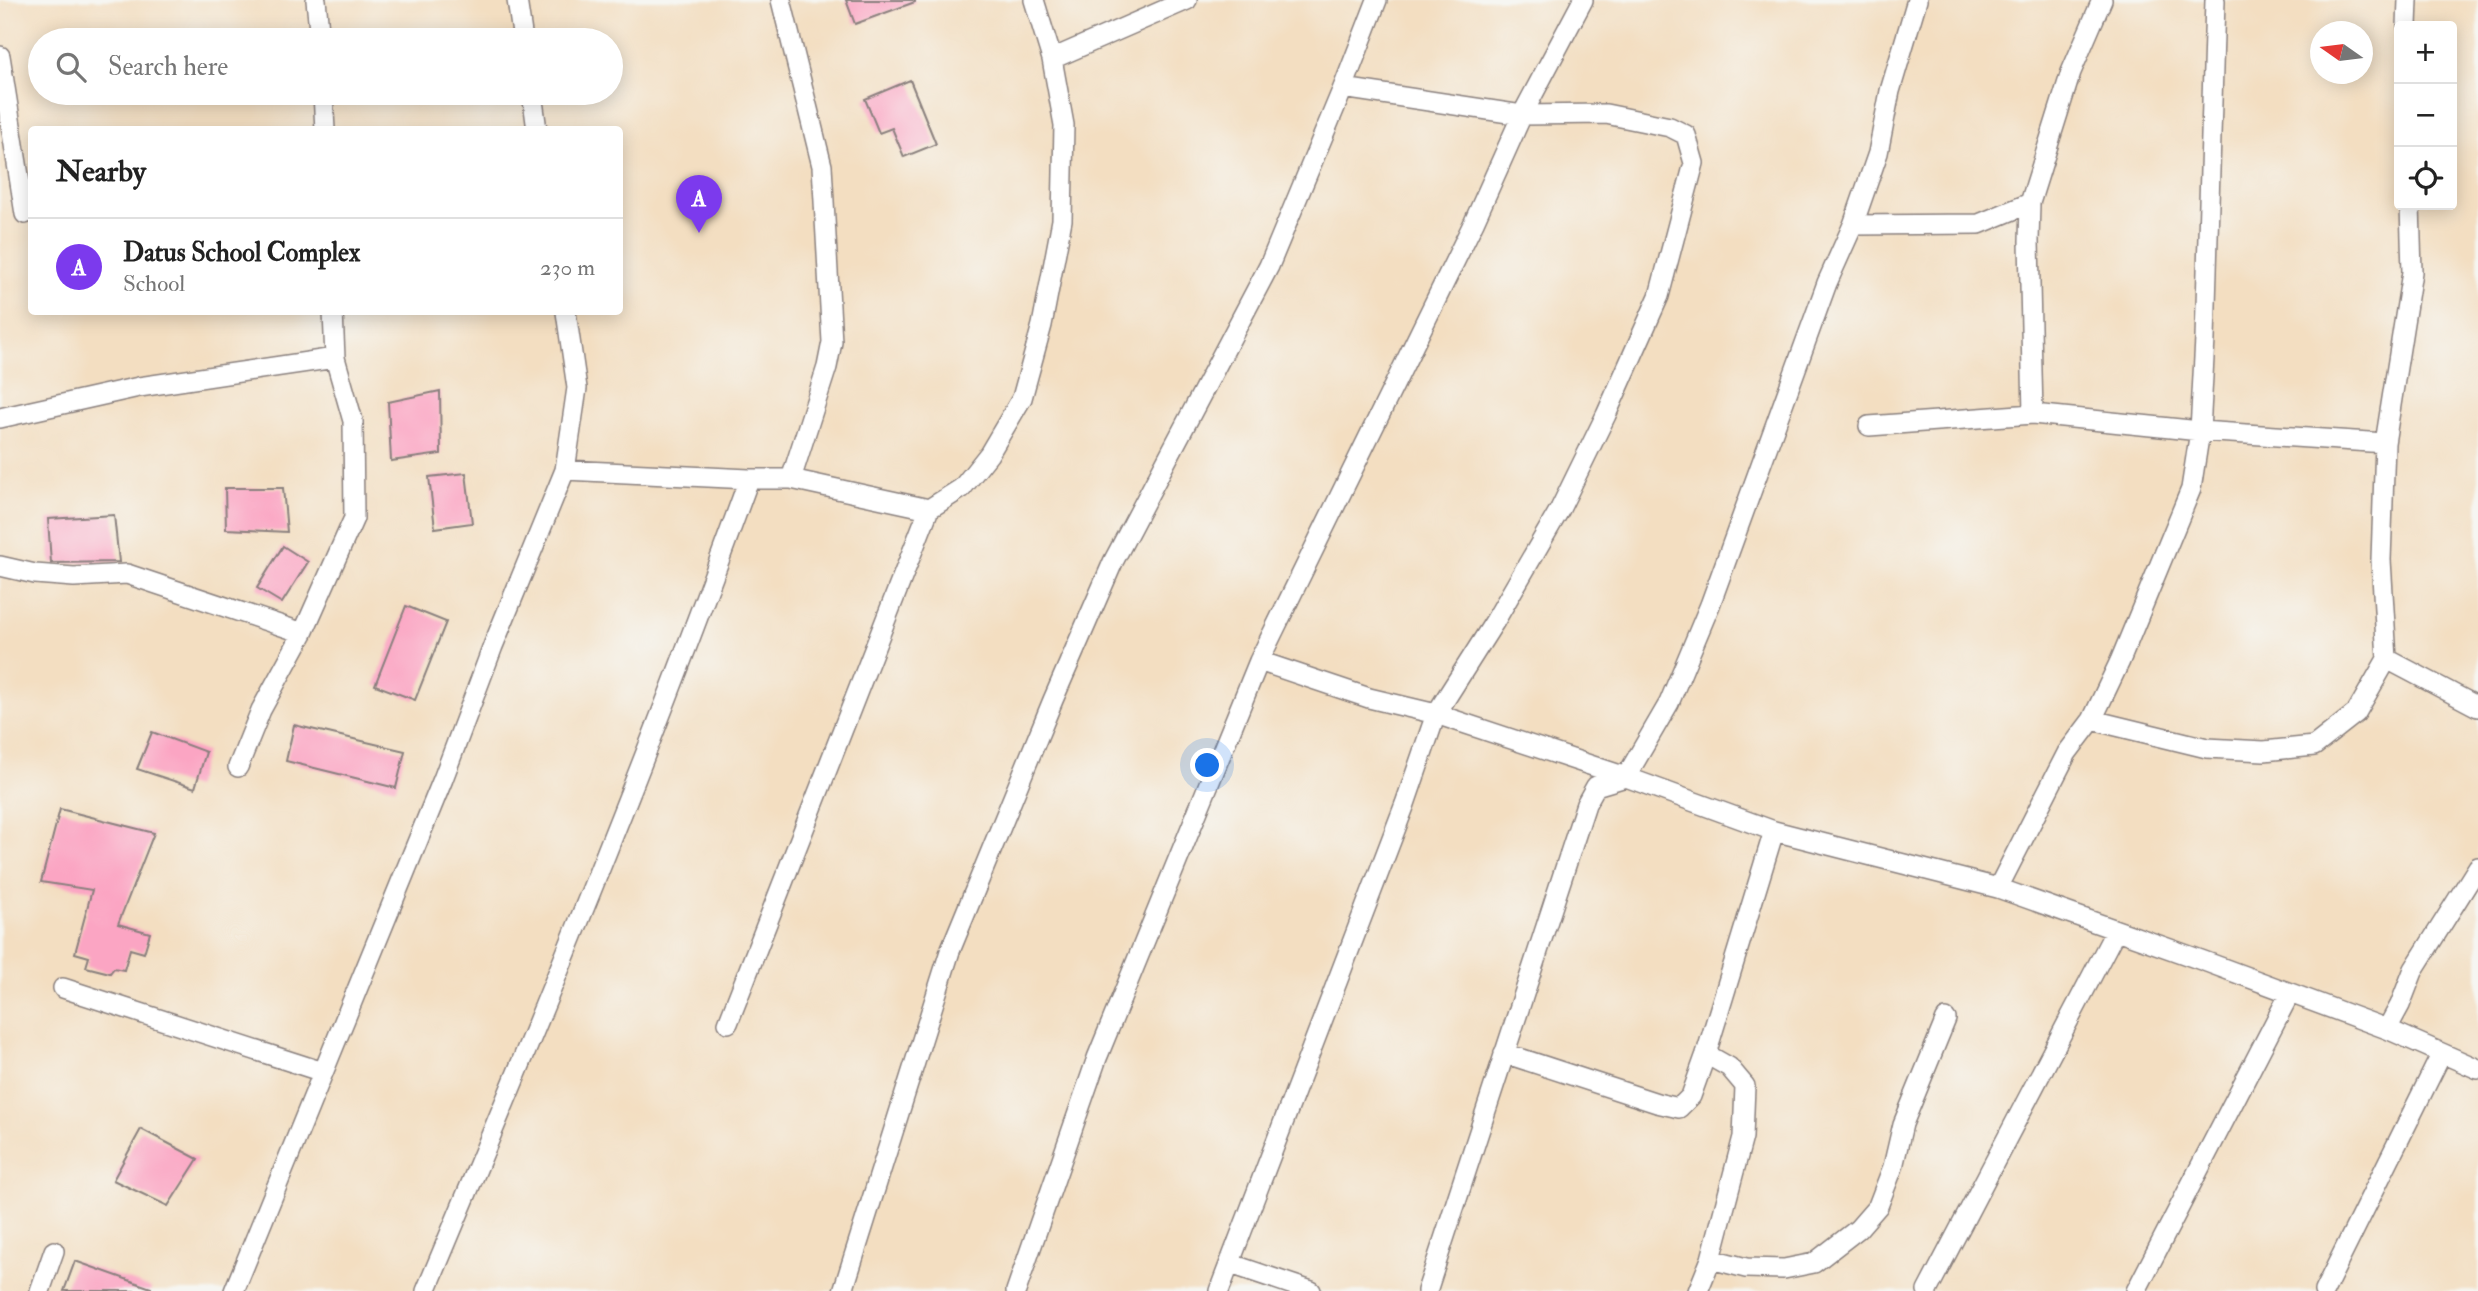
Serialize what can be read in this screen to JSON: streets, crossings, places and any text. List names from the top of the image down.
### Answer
{
  "north": "left",
  "page": {
    "map_buttons": ["+", "−"],
    "search": "Search here",
    "heading": "Nearby",
    "pins": "A",
    "list": [
      {
        "mark": "A",
        "name": "Datus School Complex",
        "note": "School",
        "value": "230 m"
      }
    ]
  }
}
